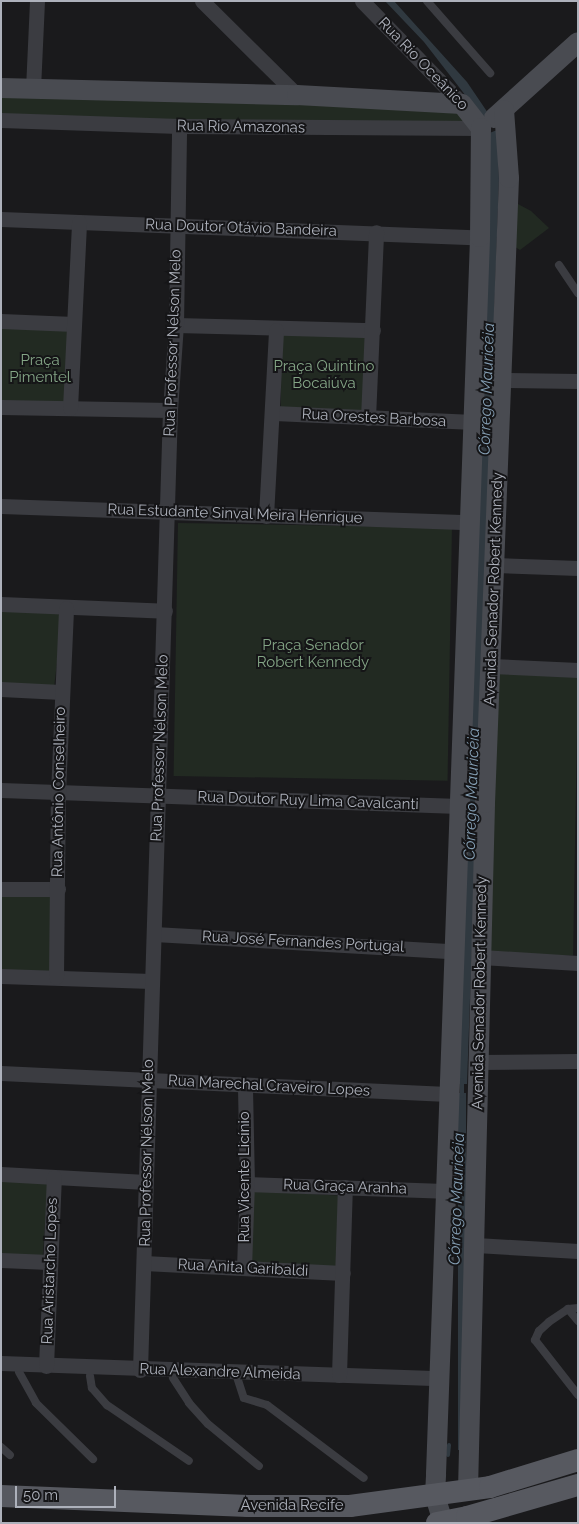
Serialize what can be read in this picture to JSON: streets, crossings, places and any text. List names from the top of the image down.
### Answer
{
  "streets": {
    "main road": ["Avenida Recife"],
    "street": [
      "Rua Rio Oceânico",
      "Rua Rio Amazonas",
      "Rua Doutor Otávio Bandeira",
      "Rua Professor Nélson Melo",
      "Rua Orestes Barbosa",
      "Rua Estudante Sinval Meira Henrique",
      "Avenida Senador Robert Kennedy",
      "Rua Antônio Conselheiro",
      "Rua Doutor Ruy Lima Cavalcanti",
      "Rua José Fernandes Portugal",
      "Rua Marechal Craveiro Lopes",
      "Rua Vicente Licínio",
      "Rua Graça Aranha",
      "Rua Anita Garibaldi",
      "Rua Aristarcho Lopes",
      "Rua Alexandre Almeida"
    ]
  },
  "crossings": [
    ["Rua Rio Oceânico", "Rua Rio Amazonas"],
    ["Rua Rio Oceânico", "Avenida Senador Robert Kennedy"],
    ["Rua Rio Amazonas", "Rua Professor Nélson Melo"],
    ["Rua Rio Amazonas", "Avenida Senador Robert Kennedy"],
    ["Rua Doutor Otávio Bandeira", "Rua Professor Nélson Melo"],
    ["Rua Doutor Otávio Bandeira", "Avenida Senador Robert Kennedy"],
    ["Rua Professor Nélson Melo", "Rua Estudante Sinval Meira Henrique"],
    ["Rua Professor Nélson Melo", "Rua Doutor Ruy Lima Cavalcanti"],
    ["Rua Professor Nélson Melo", "Rua José Fernandes Portugal"],
    ["Rua Professor Nélson Melo", "Rua Marechal Craveiro Lopes"],
    ["Rua Professor Nélson Melo", "Rua Anita Garibaldi"],
    ["Rua Professor Nélson Melo", "Rua Alexandre Almeida"],
    ["Rua Orestes Barbosa", "Avenida Senador Robert Kennedy"],
    ["Rua Estudante Sinval Meira Henrique", "Avenida Senador Robert Kennedy"],
    ["Avenida Senador Robert Kennedy", "Rua Doutor Ruy Lima Cavalcanti"],
    ["Avenida Senador Robert Kennedy", "Rua José Fernandes Portugal"],
    ["Avenida Senador Robert Kennedy", "Rua Marechal Craveiro Lopes"],
    ["Avenida Senador Robert Kennedy", "Rua Graça Aranha"],
    ["Avenida Senador Robert Kennedy", "Rua Alexandre Almeida"],
    ["Avenida Senador Robert Kennedy", "Avenida Recife"],
    ["Rua Antônio Conselheiro", "Rua Doutor Ruy Lima Cavalcanti"],
    ["Rua Marechal Craveiro Lopes", "Rua Vicente Licínio"],
    ["Rua Vicente Licínio", "Rua Graça Aranha"],
    ["Rua Vicente Licínio", "Rua Anita Garibaldi"],
    ["Rua Aristarcho Lopes", "Rua Alexandre Almeida"]
  ],
  "water": ["Córrego Mauricéia"],
  "parks": ["Praça Pimentel", "Praça Quintino Bocaiúva", "Praça Senador Robert Kennedy"],
  "scale_bar": "50 m"
}
